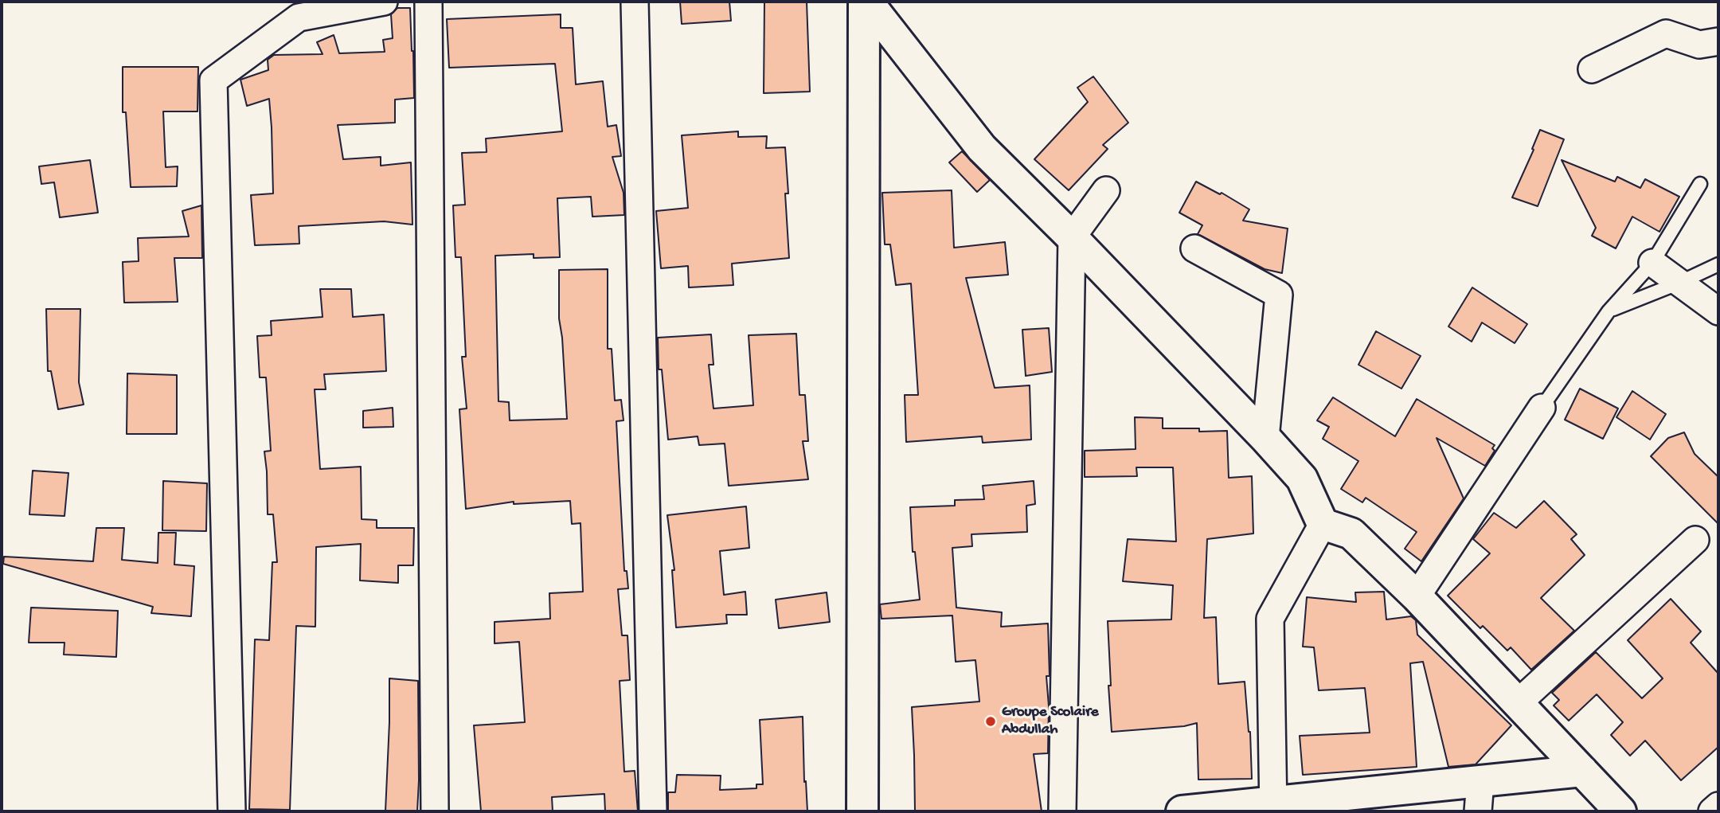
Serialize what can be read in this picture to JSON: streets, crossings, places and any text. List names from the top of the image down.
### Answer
{
  "places": ["Groupe Scolaire Abdullah"]
}
